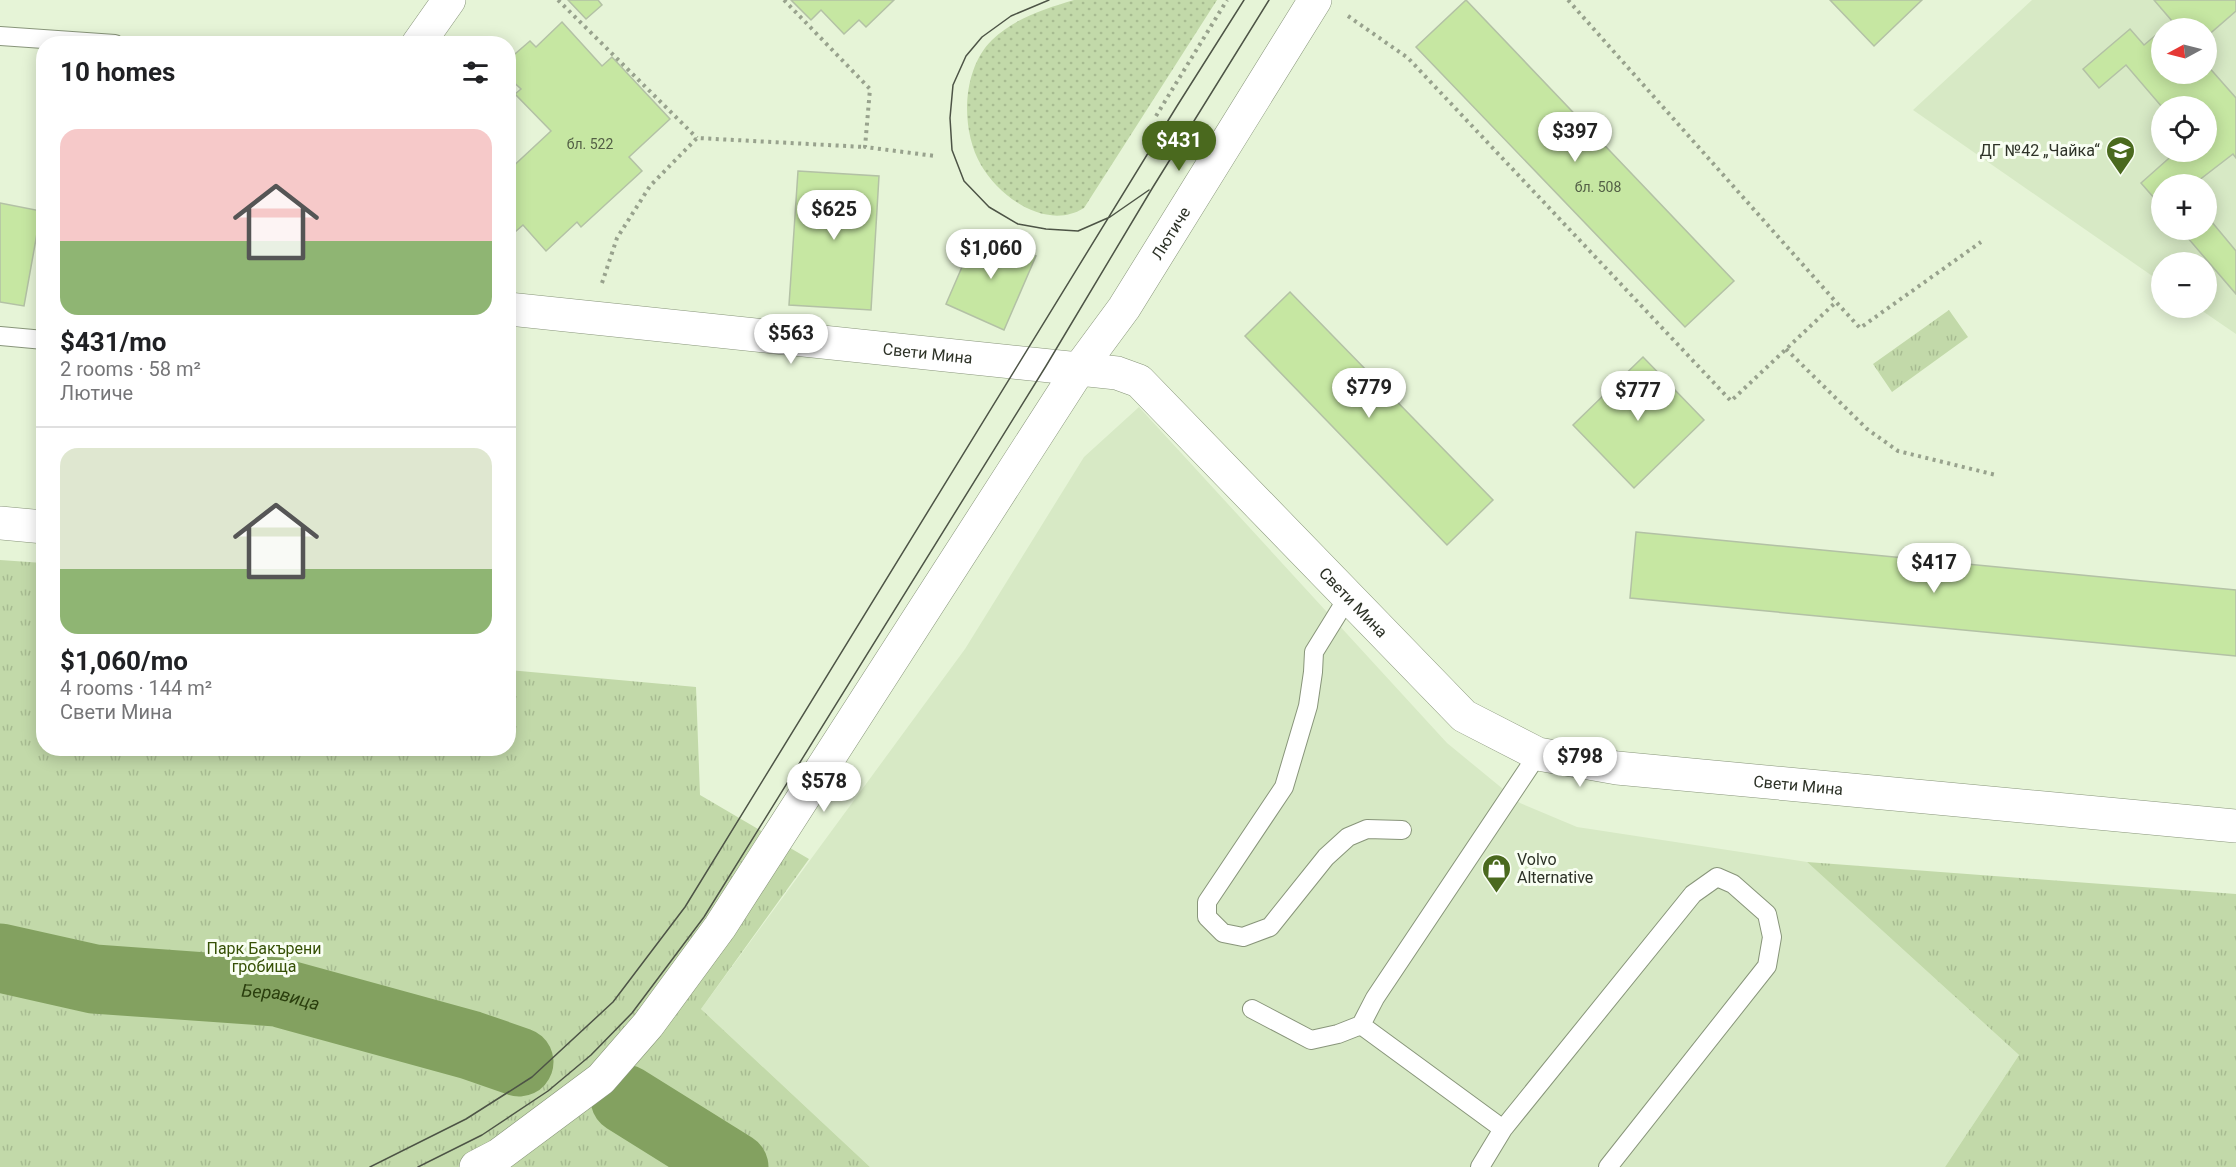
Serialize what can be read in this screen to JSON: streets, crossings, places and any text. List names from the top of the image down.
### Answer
{
  "streets": {
    "street": ["Лютиче", "Свети Мина"]
  },
  "crossings": [
    ["Лютиче", "Свети Мина"]
  ],
  "water": ["Беравица"],
  "parks": ["Парк Бакърени гробища"],
  "places": {
    "school or university": ["ДГ №42 „Чайка“"],
    "shop": ["Volvo Alternative"]
  },
  "house_numbers": ["бл. 522", "бл. 508"],
  "north": "left",
  "page": {
    "map_buttons": ["+", "−"],
    "heading": "10 homes",
    "list": [
      {
        "name": "$431/mo",
        "note": "2 rooms · 58 m² · Лютиче"
      },
      {
        "name": "$1,060/mo",
        "note": "4 rooms · 144 m² · Свети Мина"
      }
    ],
    "price": [
      "$397",
      "$431",
      "$625",
      "$1,060",
      "$563",
      "$779",
      "$777",
      "$417",
      "$798",
      "$578"
    ]
  }
}
